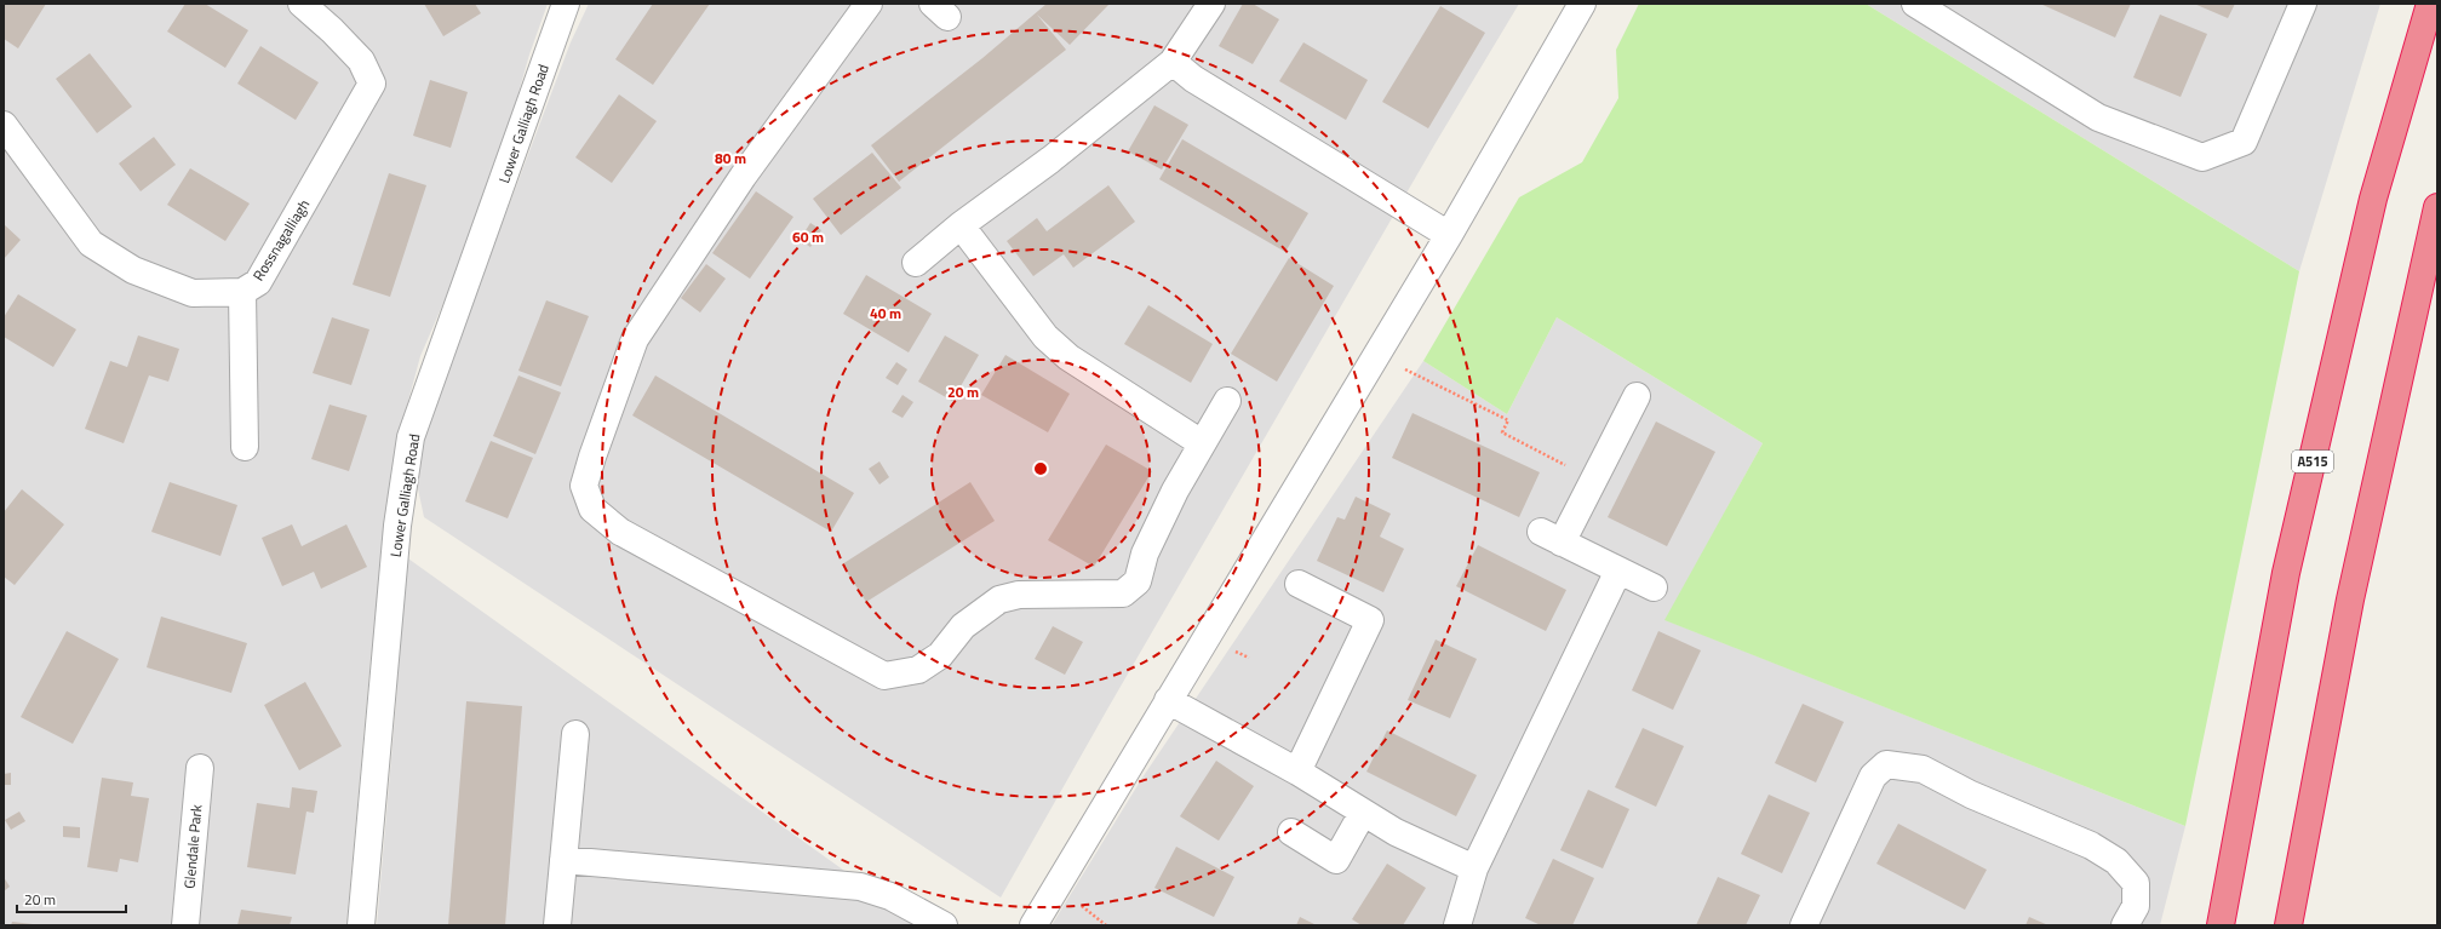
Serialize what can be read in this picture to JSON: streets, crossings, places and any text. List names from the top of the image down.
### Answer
{
  "streets": {
    "highway": ["A515"],
    "street": ["Lower Galliagh Road", "Rossnagalliagh", "Glendale Park"]
  },
  "scale_bar": "20 m",
  "rings": [
    "80 m",
    "60 m",
    "40 m",
    "20 m"
  ]
}
